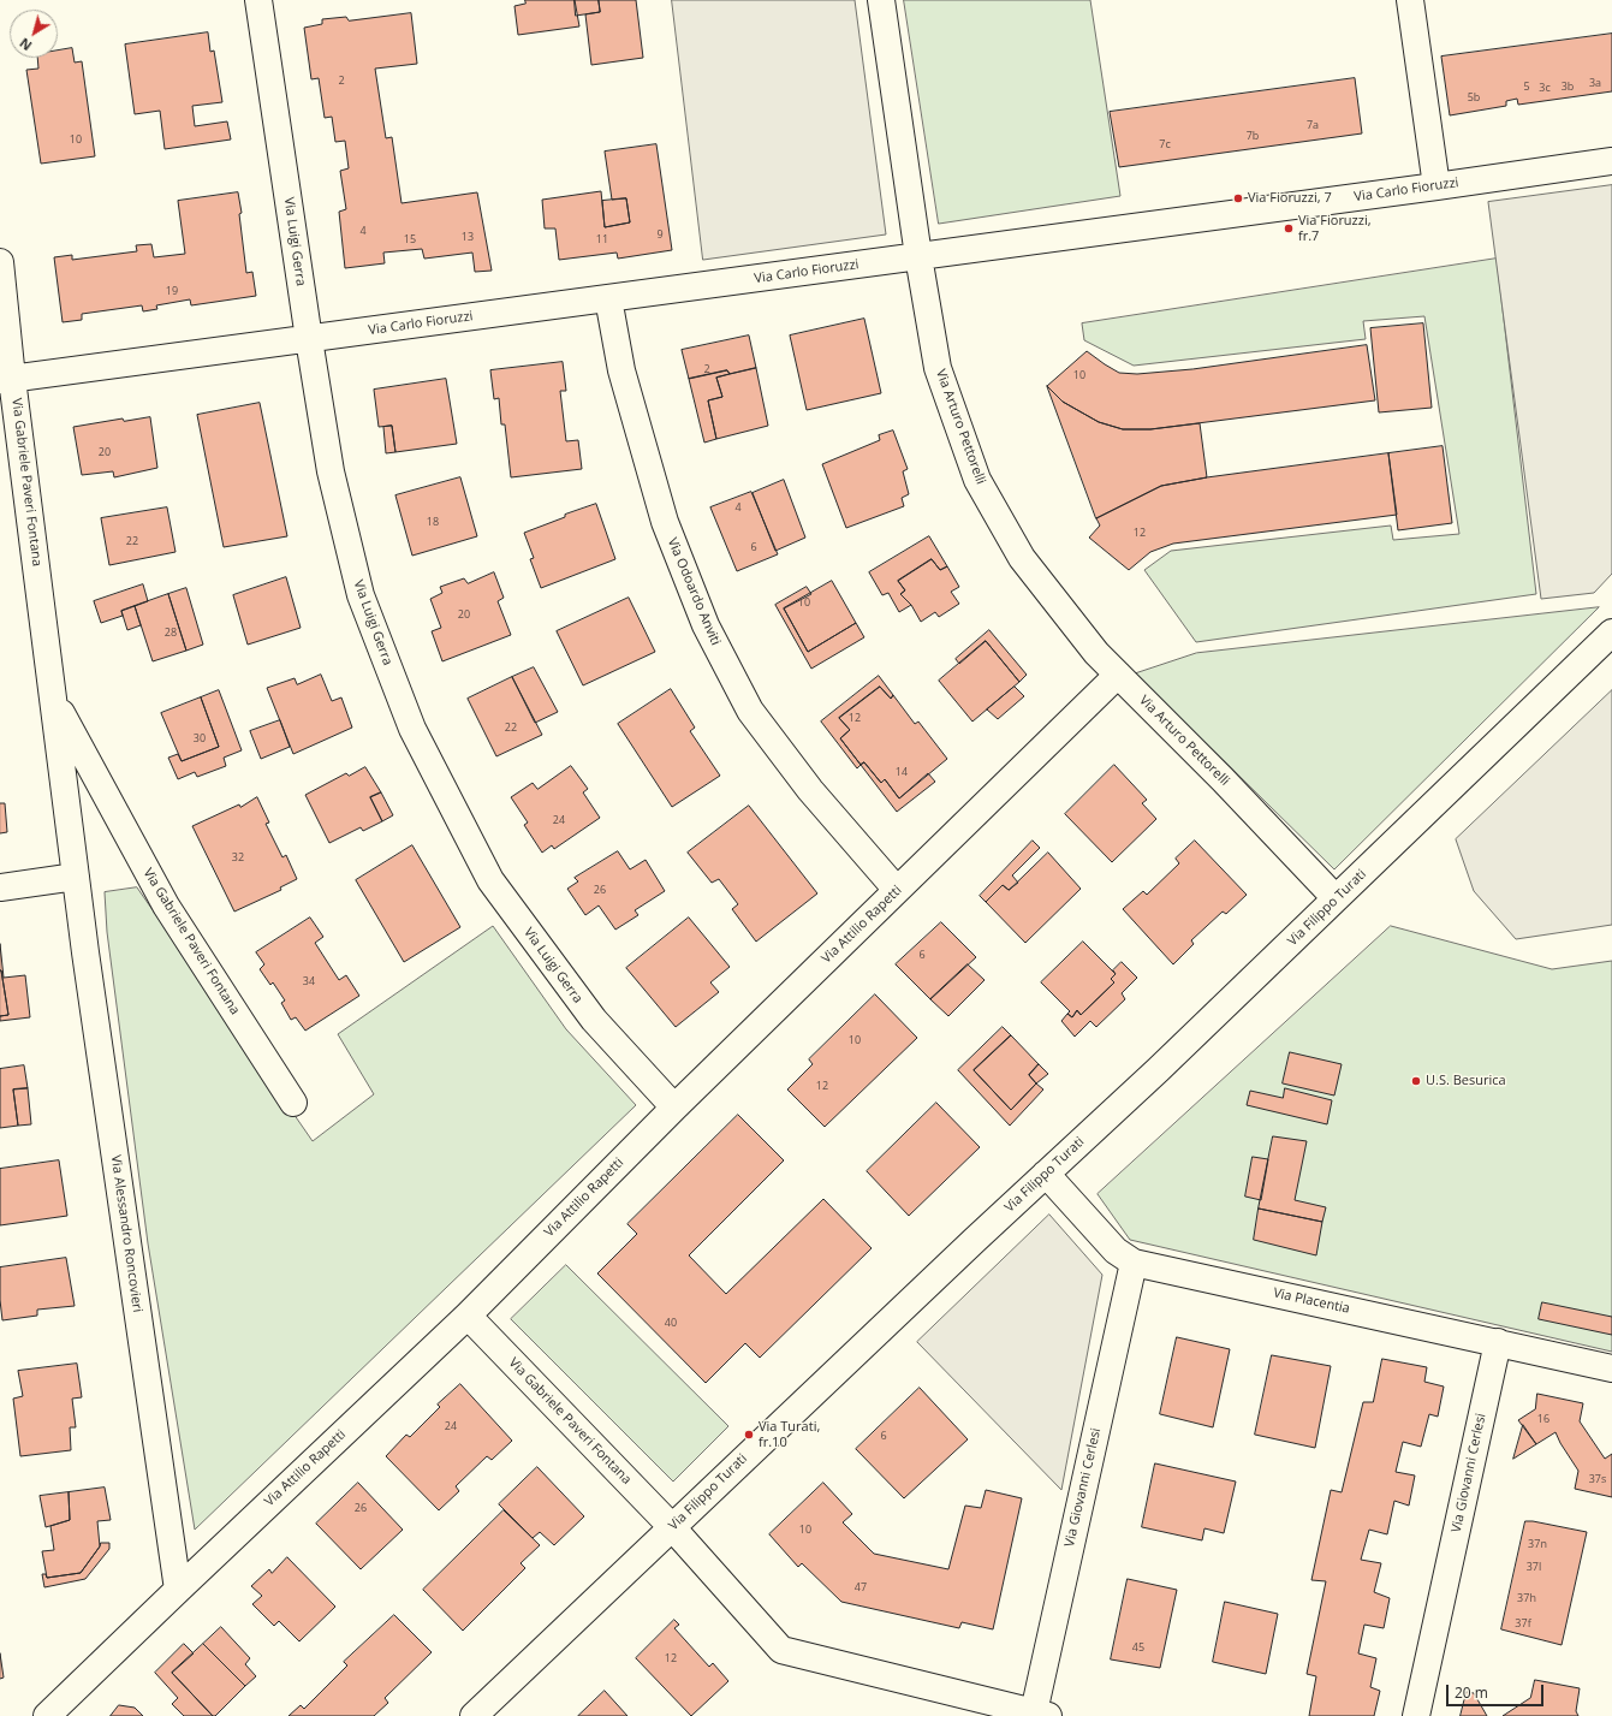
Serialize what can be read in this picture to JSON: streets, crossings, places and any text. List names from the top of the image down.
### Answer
{
  "streets": {
    "street": [
      "Via Carlo Fioruzzi",
      "Via Luigi Gerra",
      "Via Arturo Pettorelli",
      "Via Gabriele Paveri Fontana",
      "Via Odoardo Anviti",
      "Via Filippo Turati",
      "Via Attilio Rapetti",
      "Via Alessandro Roncovieri",
      "Via Placentia",
      "Via Giovanni Cerlesi"
    ]
  },
  "crossings": [
    ["Via Carlo Fioruzzi", "Via Luigi Gerra"],
    ["Via Carlo Fioruzzi", "Via Arturo Pettorelli"],
    ["Via Carlo Fioruzzi", "Via Gabriele Paveri Fontana"],
    ["Via Carlo Fioruzzi", "Via Odoardo Anviti"],
    ["Via Luigi Gerra", "Via Attilio Rapetti"],
    ["Via Arturo Pettorelli", "Via Filippo Turati"],
    ["Via Arturo Pettorelli", "Via Attilio Rapetti"],
    ["Via Gabriele Paveri Fontana", "Via Filippo Turati"],
    ["Via Gabriele Paveri Fontana", "Via Attilio Rapetti"],
    ["Via Gabriele Paveri Fontana", "Via Alessandro Roncovieri"],
    ["Via Gabriele Paveri Fontana", "Via Giovanni Cerlesi"],
    ["Via Odoardo Anviti", "Via Attilio Rapetti"],
    ["Via Filippo Turati", "Via Placentia"],
    ["Via Filippo Turati", "Via Giovanni Cerlesi"],
    ["Via Attilio Rapetti", "Via Alessandro Roncovieri"],
    ["Via Placentia", "Via Giovanni Cerlesi"]
  ],
  "places": [
    "Via Fioruzzi, 7",
    "Via Fioruzzi, fr.7",
    "U.S. Besurica",
    "Via Turati, fr.10"
  ],
  "house_numbers": [
    "2",
    "3a",
    "5",
    "3b",
    "3c",
    "5b",
    "7a",
    "7b",
    "10",
    "7c",
    "4",
    "9",
    "13",
    "15",
    "11",
    "19",
    "2",
    "10",
    "20",
    "4",
    "18",
    "12",
    "22",
    "6",
    "10",
    "20",
    "28",
    "12",
    "22",
    "30",
    "14",
    "24",
    "32",
    "26",
    "6",
    "34",
    "10",
    "12",
    "40",
    "16",
    "24",
    "6",
    "37s",
    "26",
    "10",
    "37n",
    "37l",
    "47",
    "37h",
    "37f",
    "45",
    "12"
  ],
  "scale_bar": "20 m",
  "north": "bottom left"
}
